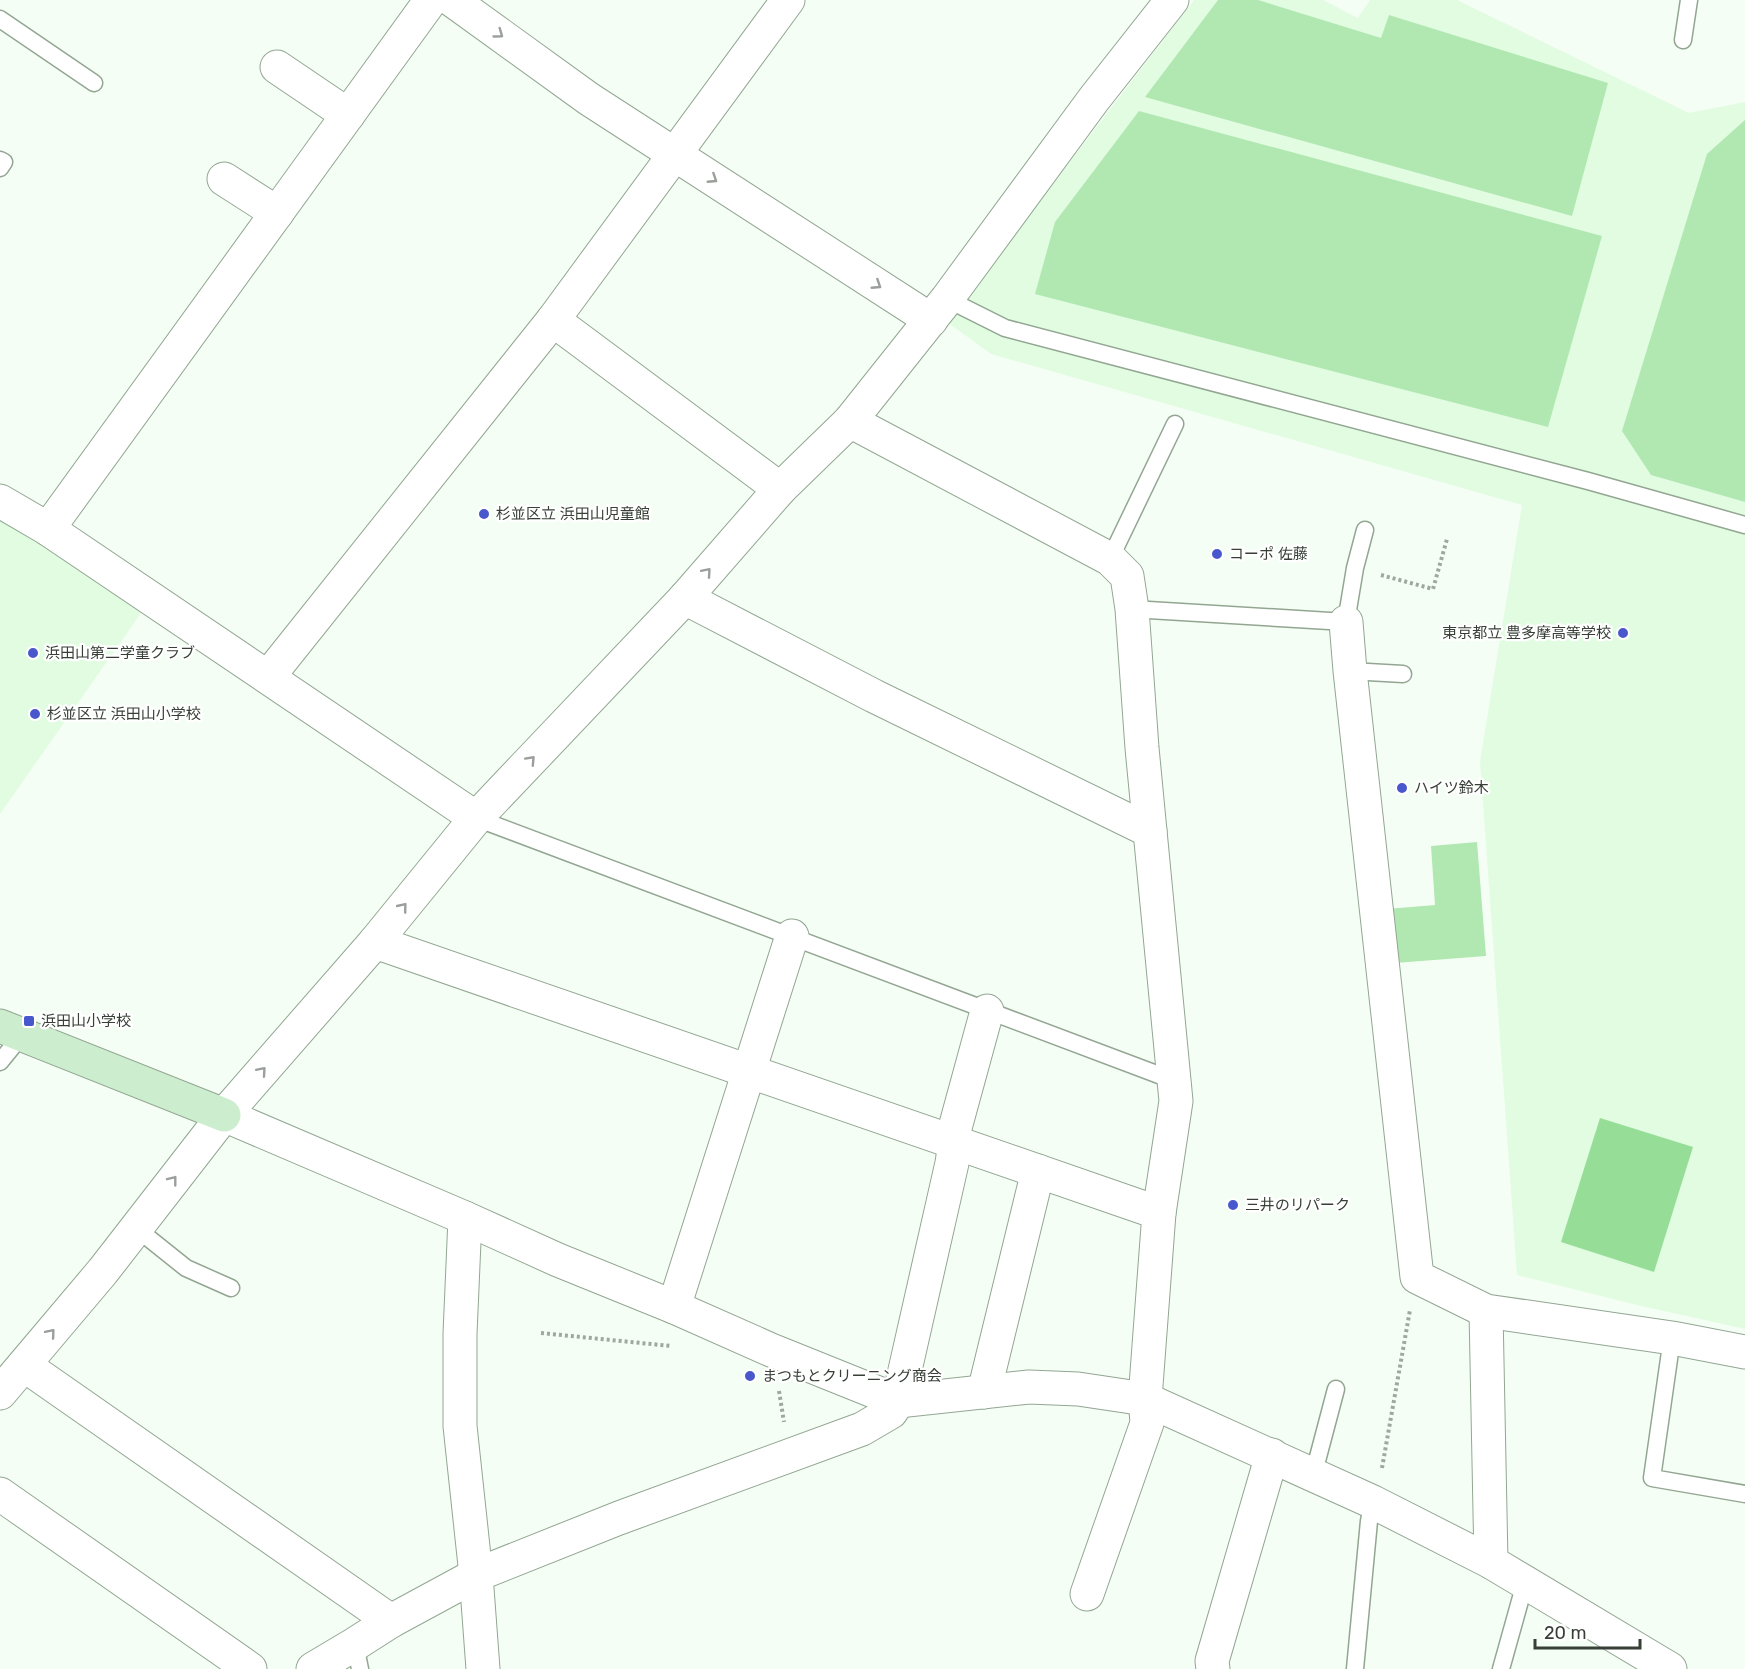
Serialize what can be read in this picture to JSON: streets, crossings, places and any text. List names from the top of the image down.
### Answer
{
  "places": {
    "other": [
      "杉並区立 浜田山児童館",
      "コーポ 佐藤",
      "東京都立 豊多摩高等学校",
      "浜田山第二学童クラブ",
      "杉並区立 浜田山小学校",
      "ハイツ鈴木",
      "三井のリパーク",
      "まつもとクリーニング商会"
    ],
    "transit": ["浜田山小学校"]
  },
  "scale_bar": "20 m"
}
